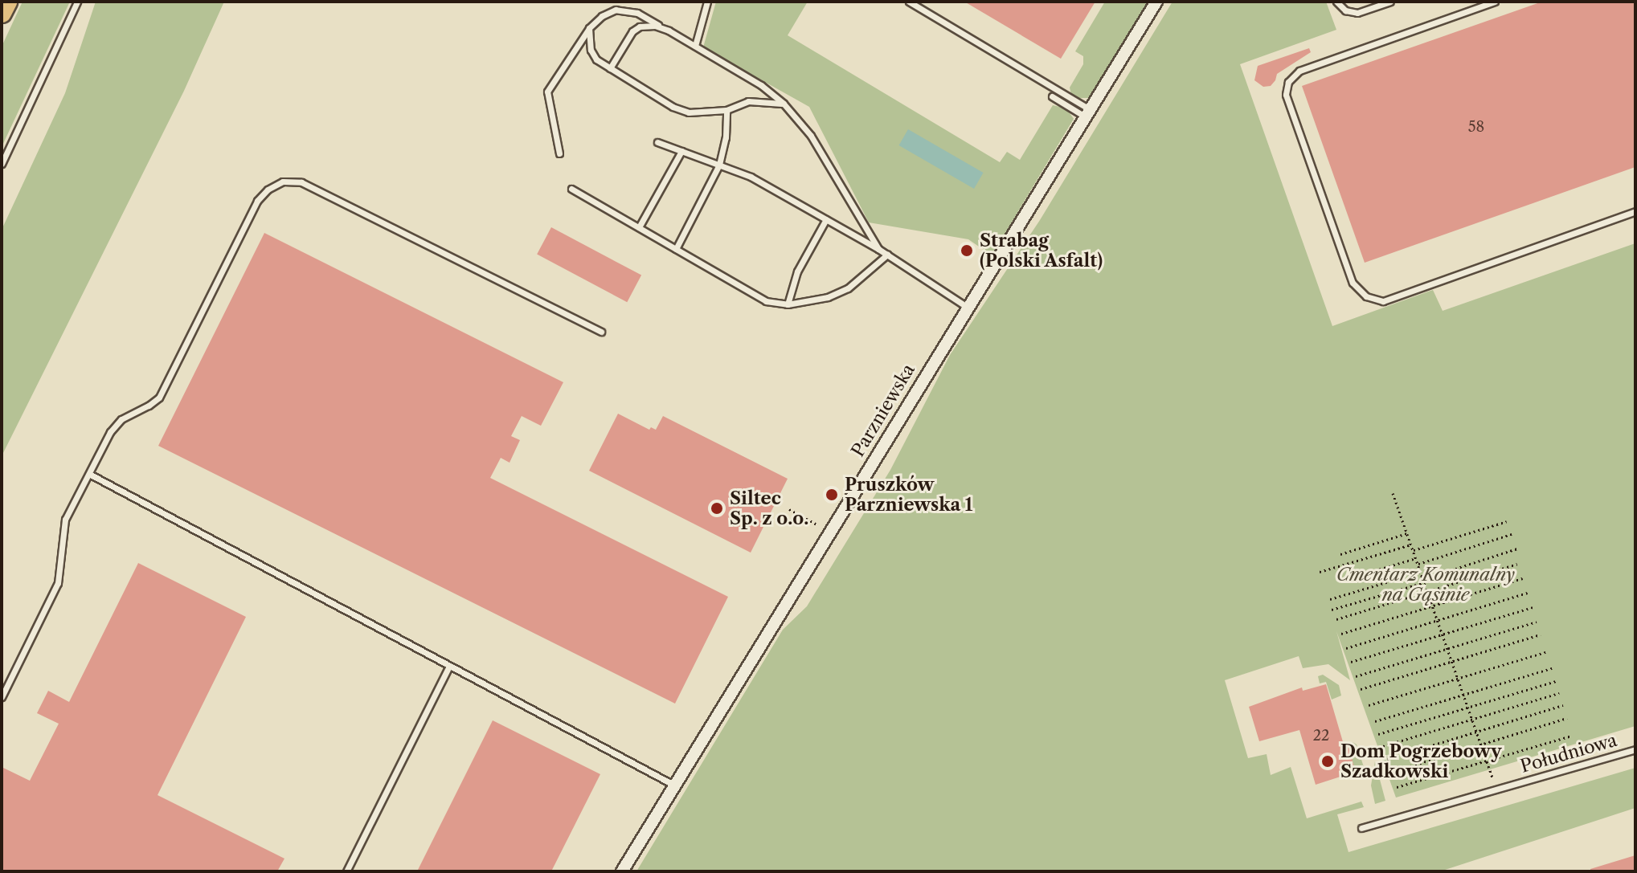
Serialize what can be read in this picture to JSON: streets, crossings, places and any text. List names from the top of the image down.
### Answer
{
  "streets": {
    "street": ["Parzniewska"],
    "lane": ["Południowa"]
  },
  "parks": ["Cmentarz Komunalny na Gąsinie"],
  "places": [
    "Strabag (Polski Asfalt)",
    "Pruszków Parzniewska 1",
    "Siltec Sp. z o.o.",
    "Dom Pogrzebowy Szadkowski"
  ],
  "house_numbers": ["58", "22"]
}
